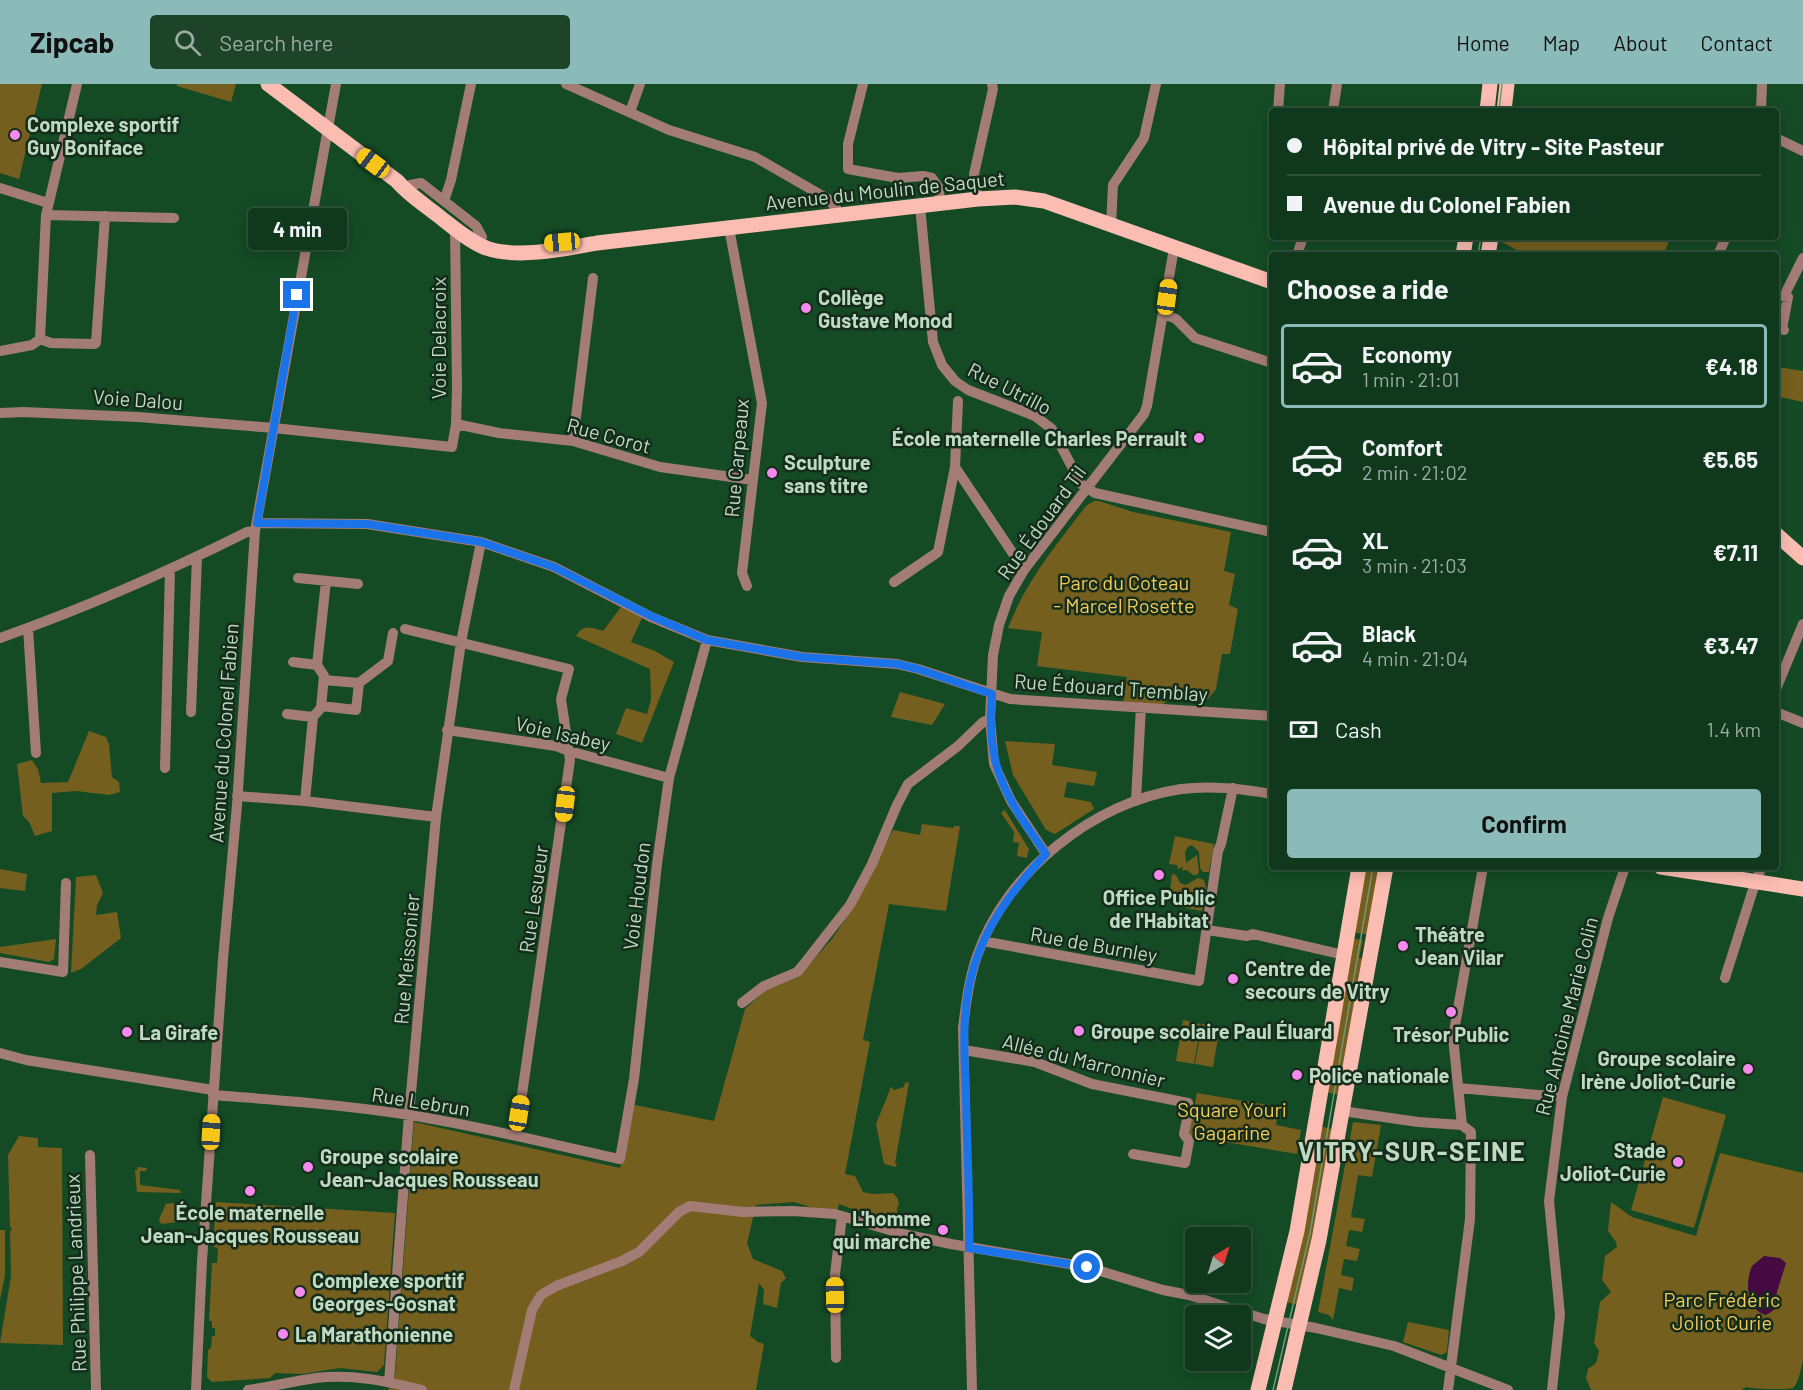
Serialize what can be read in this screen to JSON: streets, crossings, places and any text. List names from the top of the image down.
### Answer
{
  "streets": {
    "main road": ["Avenue du Moulin de Saquet"],
    "street": [
      "Voie Delacroix",
      "Rue Utrillo",
      "Voie Dalou",
      "Rue Corot",
      "Rue Carpeaux",
      "Rue Édouard Til",
      "Rue Édouard Tremblay",
      "Avenue du Colonel Fabien",
      "Voie Isabey",
      "Voie Houdon",
      "Rue Lesueur",
      "Rue de Burnley",
      "Rue Meissonier",
      "Rue Antoine Marie Colin",
      "Allée du Marronnier",
      "Rue Lebrun",
      "Rue Philippe Landrieux"
    ]
  },
  "crossings": [
    ["Avenue du Moulin de Saquet", "Voie Delacroix"],
    ["Avenue du Moulin de Saquet", "Rue Utrillo"],
    ["Avenue du Moulin de Saquet", "Rue Carpeaux"],
    ["Avenue du Moulin de Saquet", "Rue Édouard Til"],
    ["Avenue du Moulin de Saquet", "Avenue du Colonel Fabien"],
    ["Voie Delacroix", "Voie Dalou"],
    ["Voie Delacroix", "Rue Corot"],
    ["Rue Utrillo", "Rue Édouard Til"],
    ["Voie Dalou", "Avenue du Colonel Fabien"],
    ["Rue Corot", "Rue Carpeaux"],
    ["Rue Édouard Til", "Rue Édouard Tremblay"],
    ["Rue Édouard Tremblay", "Avenue du Colonel Fabien"],
    ["Rue Édouard Tremblay", "Voie Houdon"],
    ["Rue Édouard Tremblay", "Rue Meissonier"],
    ["Avenue du Colonel Fabien", "Rue Lebrun"],
    ["Voie Isabey", "Voie Houdon"],
    ["Voie Isabey", "Rue Lesueur"],
    ["Voie Isabey", "Rue Meissonier"],
    ["Voie Houdon", "Rue Lebrun"],
    ["Rue Lesueur", "Rue Meissonier"],
    ["Rue Lesueur", "Rue Lebrun"],
    ["Rue Meissonier", "Rue Lebrun"]
  ],
  "districts": ["VITRY-SUR-SEINE"],
  "parks": ["Parc du Coteau - Marcel Rosette", "Square Youri Gagarine", "Parc Frédéric Joliot Curie"],
  "places": [
    "Complexe sportif Guy Boniface",
    "Collège Gustave Monod",
    "École maternelle Charles Perrault",
    "Sculpture sans titre",
    "Office Public de l'Habitat",
    "Théâtre Jean Vilar",
    "Centre de secours de Vitry",
    "Trésor Public",
    "Groupe scolaire Paul Éluard",
    "La Girafe",
    "Groupe scolaire Irène Joliot-Curie",
    "Police nationale",
    "Stade Joliot-Curie",
    "Groupe scolaire Jean-Jacques Rousseau",
    "École maternelle Jean-Jacques Rousseau",
    "L'homme qui marche",
    "Complexe sportif Georges-Gosnat",
    "La Marathonienne"
  ],
  "north": "top right",
  "page": {
    "header": "Zipcab",
    "search": "Search here",
    "nav": [
      "Home",
      "Map",
      "About",
      "Contact"
    ],
    "banner": ["Hôpital privé de Vitry - Site Pasteur", "Avenue du Colonel Fabien"],
    "bubble": "4 min",
    "heading": "Choose a ride",
    "list": [
      {
        "name": "Economy",
        "note": "1 min · 21:01",
        "value": "€4.18"
      },
      {
        "name": "Comfort",
        "note": "2 min · 21:02",
        "value": "€5.65"
      },
      {
        "name": "XL",
        "note": "3 min · 21:03",
        "value": "€7.11"
      },
      {
        "name": "Black",
        "note": "4 min · 21:04",
        "value": "€3.47"
      }
    ],
    "pay": ["Cash", "1.4 km"],
    "buttons": "Confirm"
  }
}
